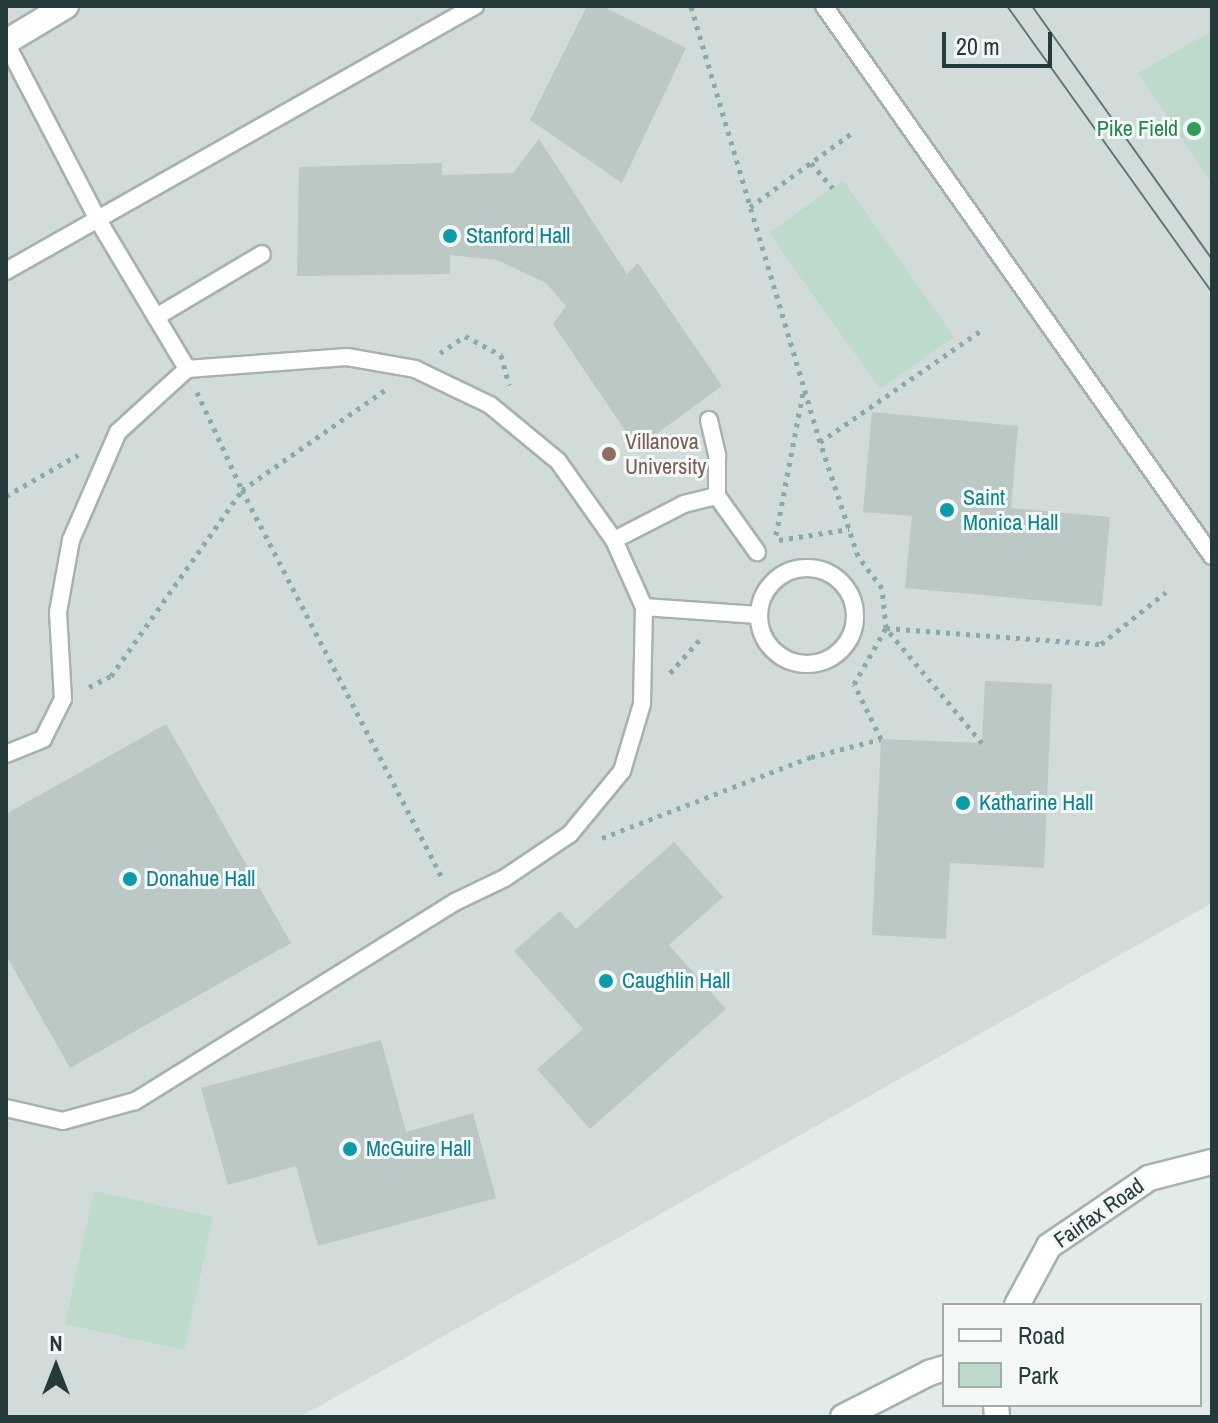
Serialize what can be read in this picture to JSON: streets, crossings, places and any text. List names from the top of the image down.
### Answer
{
  "streets": {
    "street": ["Fairfax Road"]
  },
  "places": [
    "Pike Field",
    "Stanford Hall",
    "Villanova University",
    "Saint Monica Hall",
    "Katharine Hall",
    "Donahue Hall",
    "Caughlin Hall",
    "McGuire Hall"
  ],
  "legend": ["Road", "Park"],
  "scale_bar": "20 m",
  "north": "top"
}
